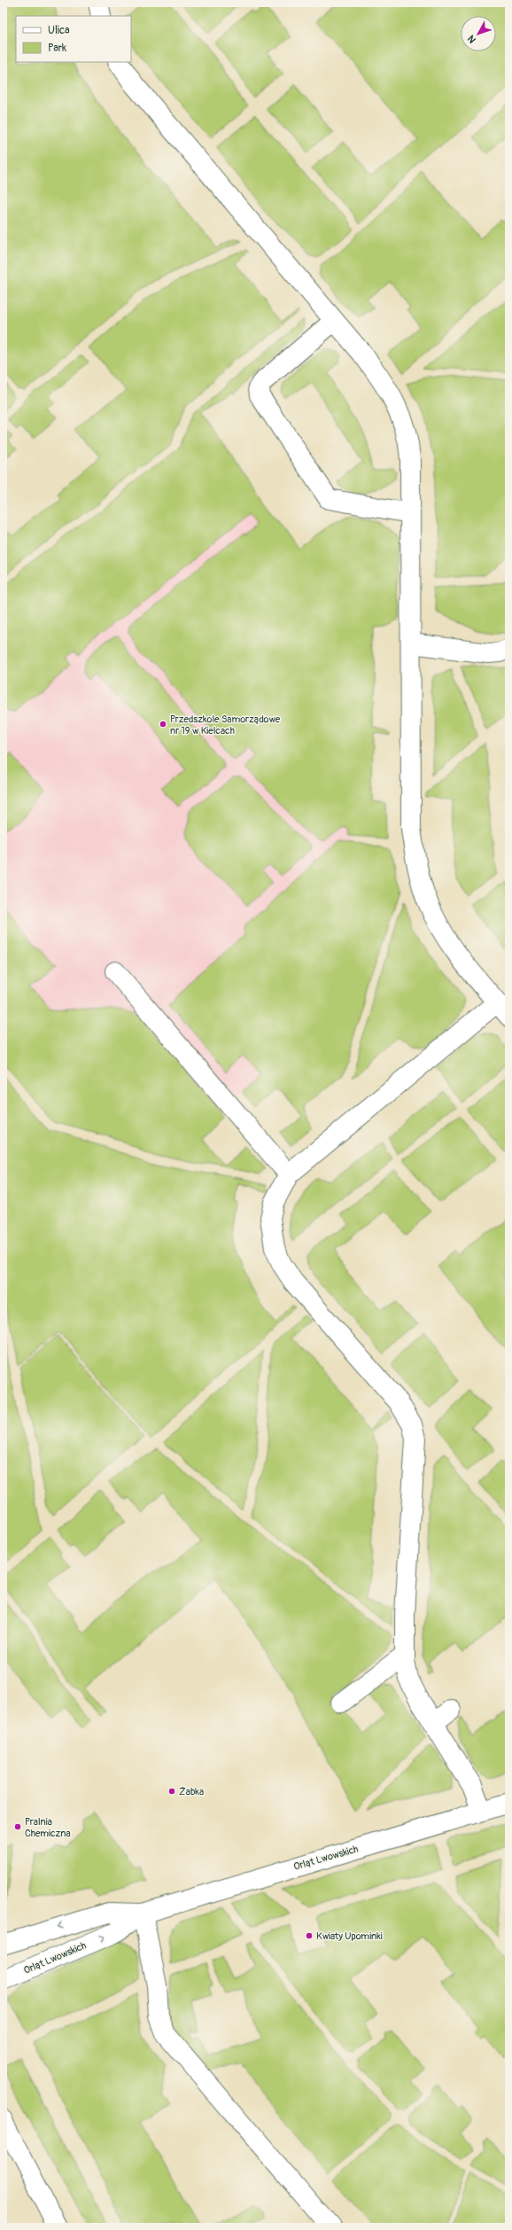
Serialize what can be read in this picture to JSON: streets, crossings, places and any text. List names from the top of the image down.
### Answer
{
  "streets": {
    "street": ["Orląt Lwowskich"]
  },
  "places": [
    "Przedszkole Samorządowe nr 19 w Kielcach",
    "Żabka",
    "Pralnia Chemiczna",
    "Kwiaty Upominki"
  ],
  "legend": ["Ulica", "Park"],
  "north": "bottom left"
}
